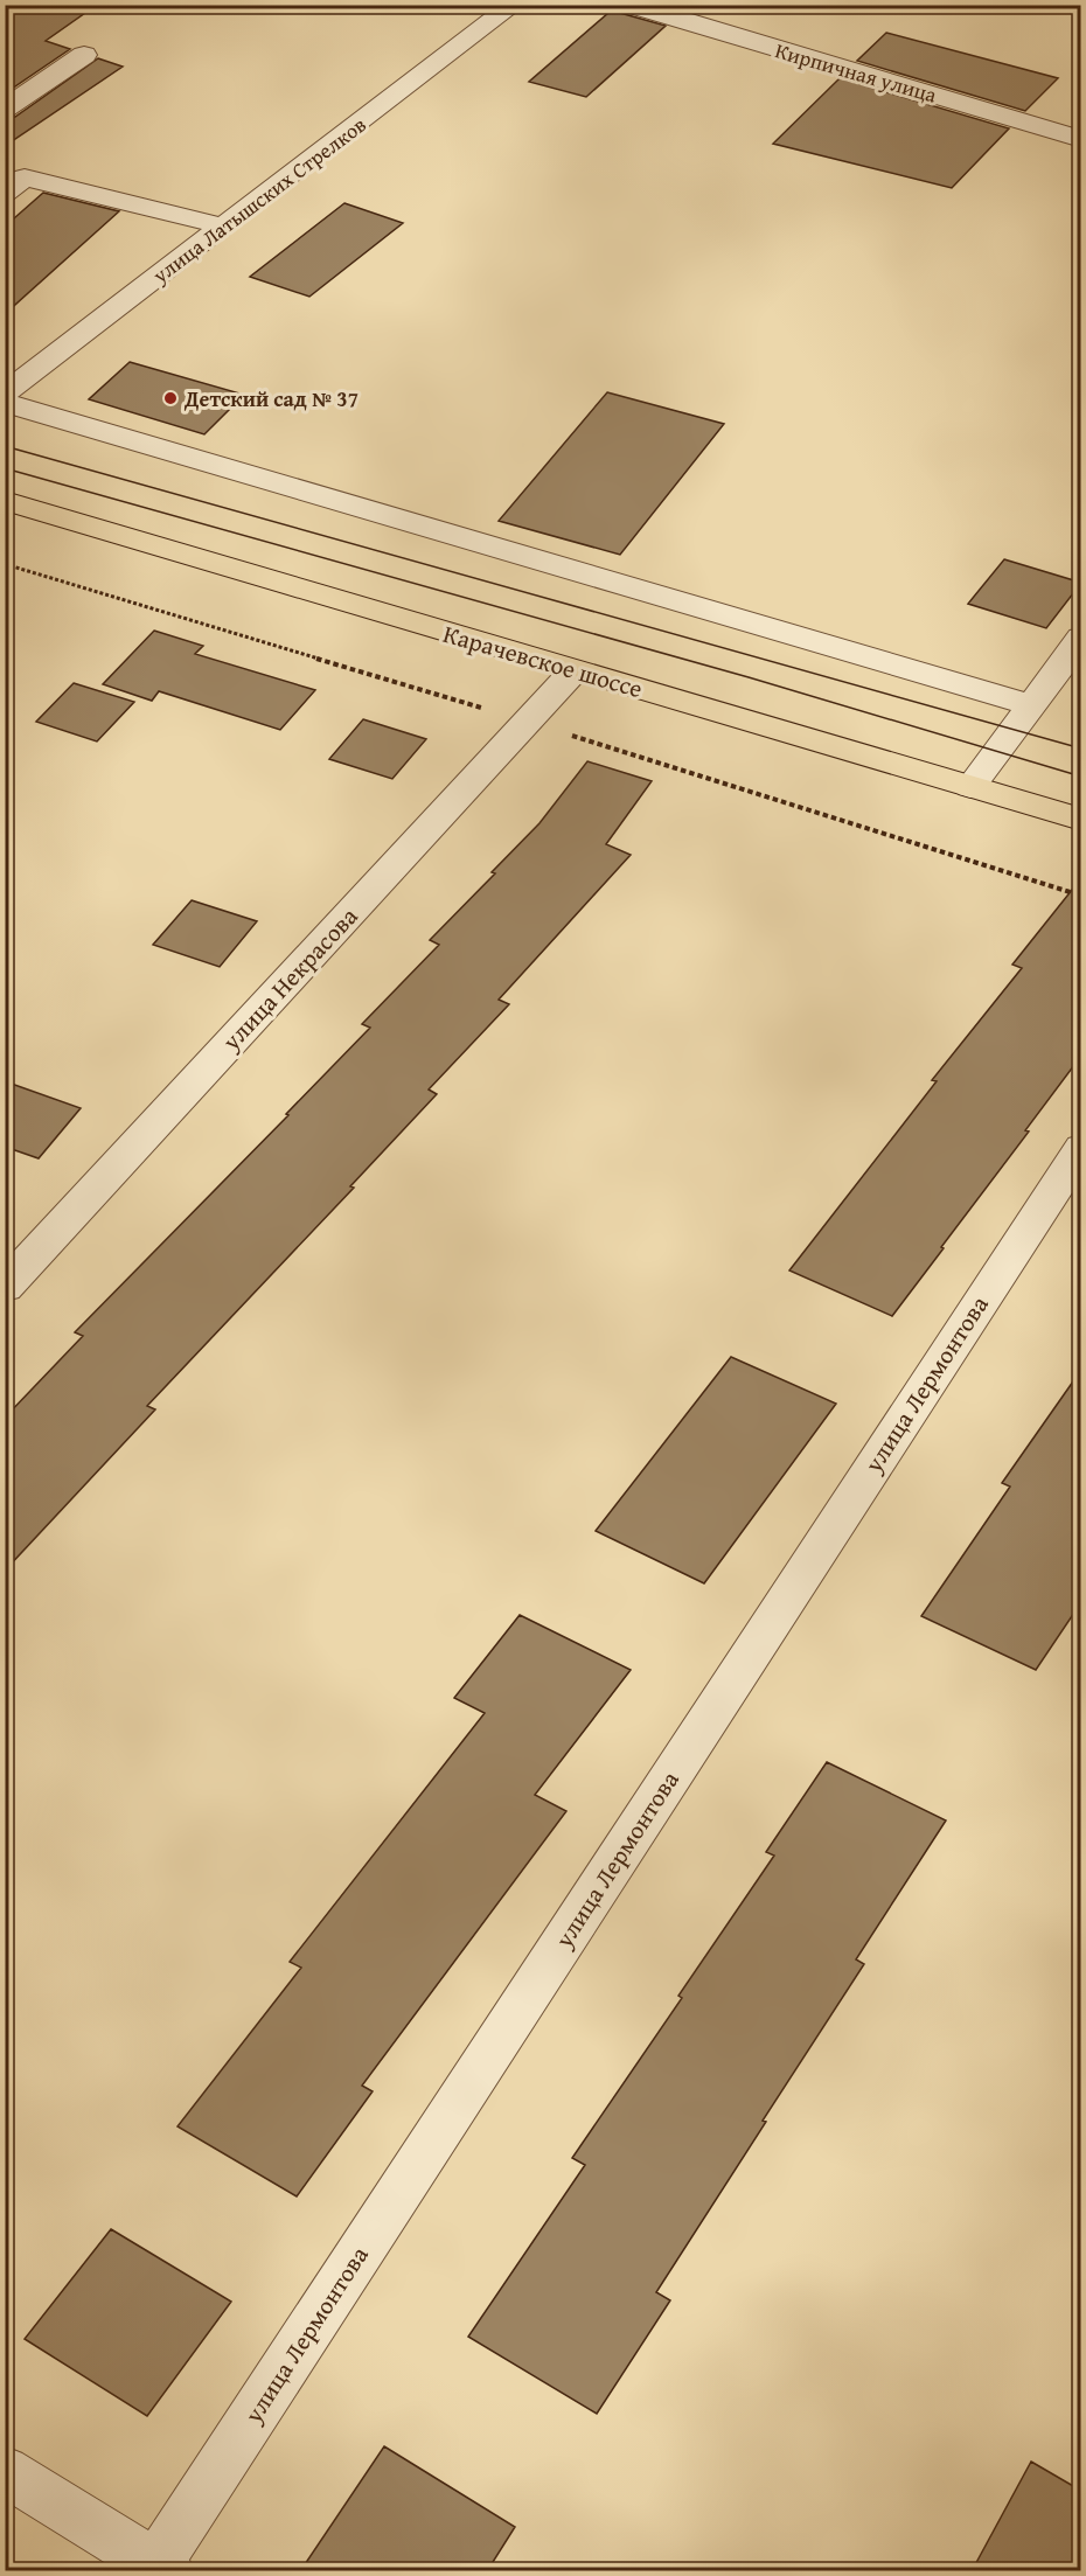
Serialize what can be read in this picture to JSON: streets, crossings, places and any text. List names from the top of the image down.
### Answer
{
  "streets": {
    "highway": ["Карачевское шоссе"],
    "street": [
      "Кирпичная улица",
      "улица Латышских Стрелков",
      "улица Некрасова",
      "улица Лермонтова"
    ]
  },
  "crossings": [
    ["Карачевское шоссе", "улица Некрасова"]
  ],
  "places": ["Детский сад № 37"]
}
